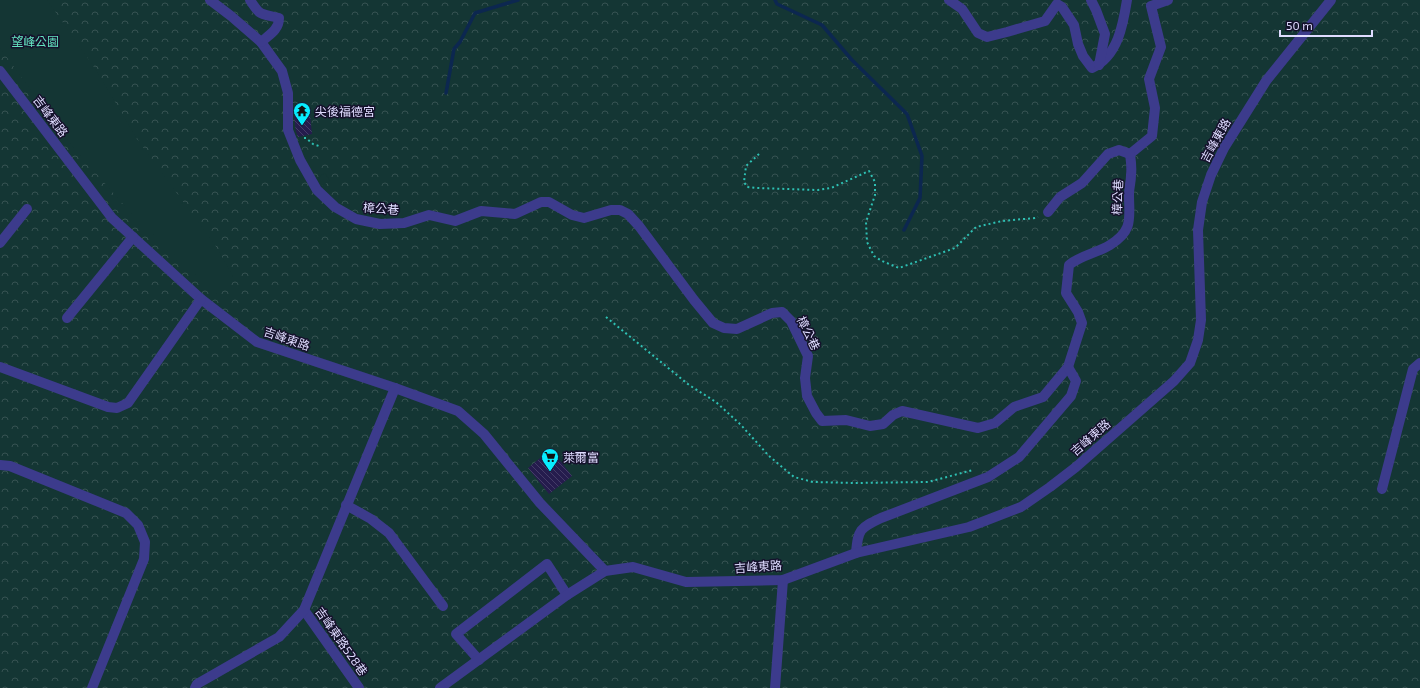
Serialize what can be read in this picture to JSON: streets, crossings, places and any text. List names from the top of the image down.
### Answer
{
  "streets": {
    "street": ["吉峰東路", "樟公巷", "吉峰東路528巷"]
  },
  "parks": ["望峰公園"],
  "places": {
    "temple": ["尖後福德宮"],
    "supermarket": ["萊爾富"]
  },
  "scale_bar": "50 m"
}
